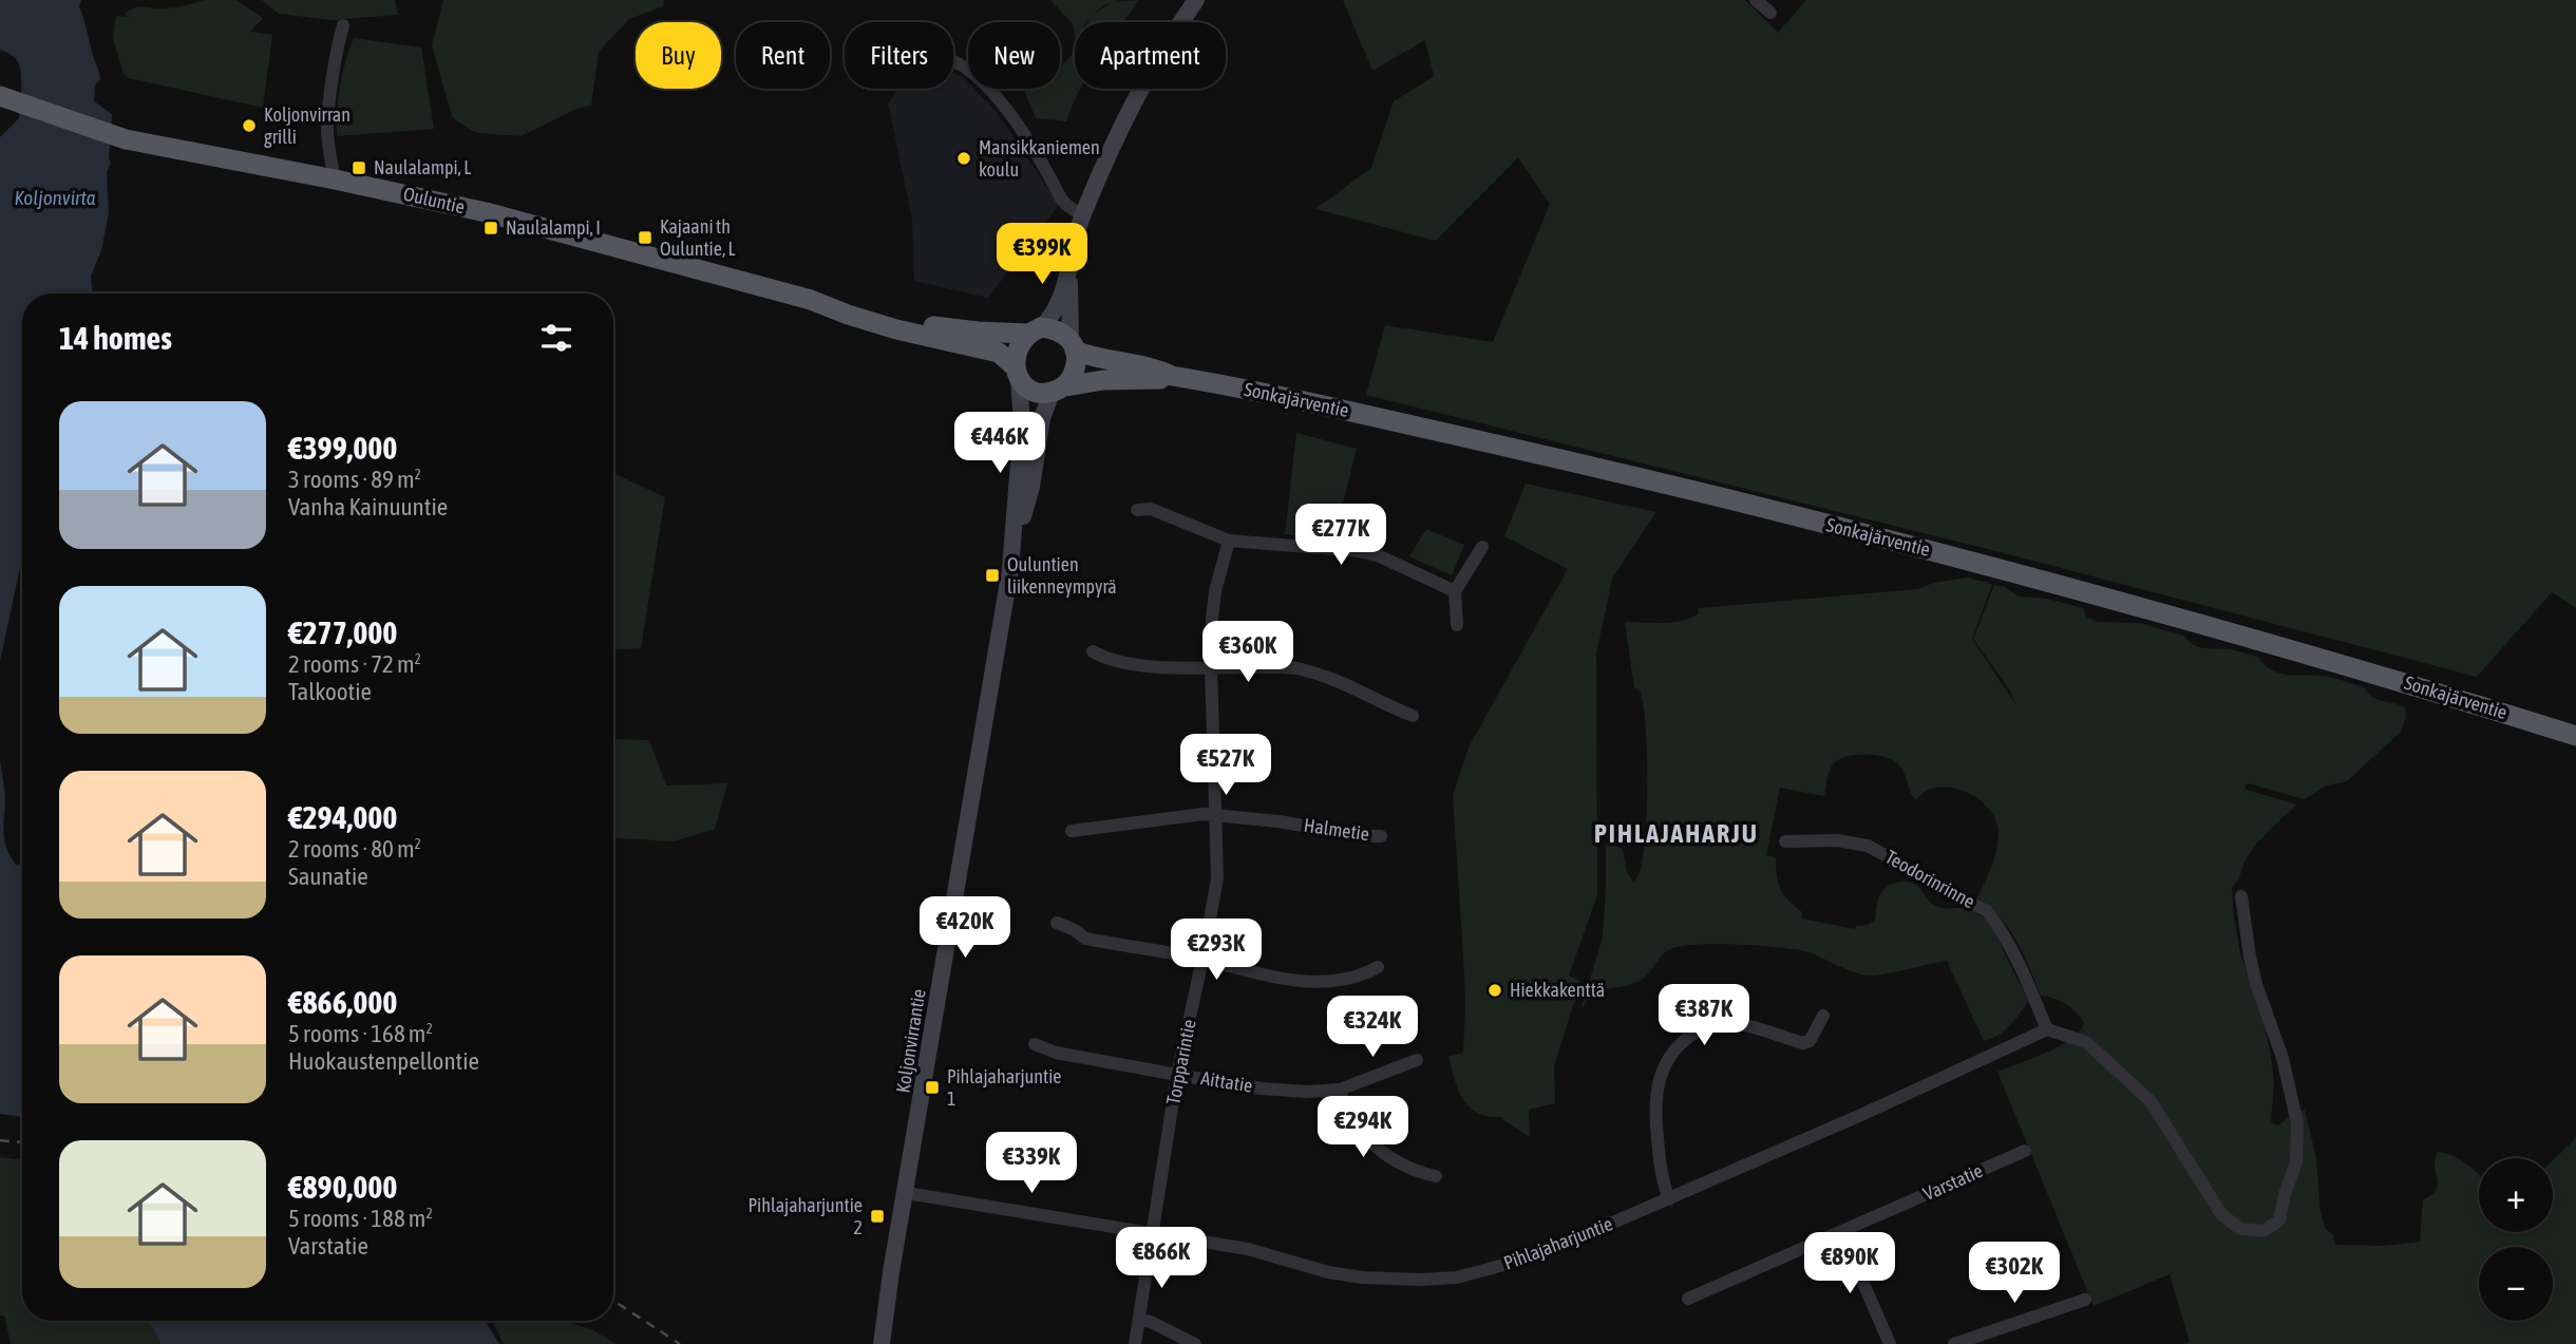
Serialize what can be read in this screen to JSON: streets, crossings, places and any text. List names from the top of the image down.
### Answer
{
  "streets": {
    "highway": ["Ouluntie", "Sonkajärventie"],
    "main road": ["Koljonvirrantie"],
    "street": [
      "Halmetie",
      "Teodorinrinne",
      "Torpparintie",
      "Aittatie",
      "Varstatie",
      "Pihlajaharjuntie"
    ]
  },
  "crossings": [
    ["Ouluntie", "Sonkajärventie"],
    ["Ouluntie", "Koljonvirrantie"],
    ["Sonkajärventie", "Koljonvirrantie"],
    ["Halmetie", "Torpparintie"],
    ["Teodorinrinne", "Pihlajaharjuntie"],
    ["Koljonvirrantie", "Pihlajaharjuntie"],
    ["Torpparintie", "Aittatie"],
    ["Torpparintie", "Pihlajaharjuntie"]
  ],
  "districts": ["PIHLAJAHARJU"],
  "water": ["Koljonvirta"],
  "places": {
    "other": ["Koljonvirran grilli", "Mansikkaniemen koulu", "Hiekkakenttä"],
    "transit": [
      "Naulalampi, L",
      "Naulalampi, I",
      "Kajaani th Ouluntie, L",
      "Ouluntien liikenneympyrä",
      "Pihlajaharjuntie 1",
      "Pihlajaharjuntie 2"
    ]
  },
  "page": {
    "chip": [
      "Buy",
      "Rent",
      "Filters",
      "New",
      "Apartment"
    ],
    "price": [
      "€399K",
      "€446K",
      "€277K",
      "€360K",
      "€527K",
      "€420K",
      "€293K",
      "€387K",
      "€324K",
      "€294K",
      "€339K",
      "€866K",
      "€890K",
      "€302K"
    ],
    "heading": "14 homes",
    "list": [
      {
        "name": "€399,000",
        "note": "3 rooms · 89 m² · Vanha Kainuuntie"
      },
      {
        "name": "€277,000",
        "note": "2 rooms · 72 m² · Talkootie"
      },
      {
        "name": "€294,000",
        "note": "2 rooms · 80 m² · Saunatie"
      },
      {
        "name": "€866,000",
        "note": "5 rooms · 168 m² · Huokaustenpellontie"
      },
      {
        "name": "€890,000",
        "note": "5 rooms · 188 m² · Varstatie"
      }
    ],
    "map_buttons": ["+", "−"]
  }
}
